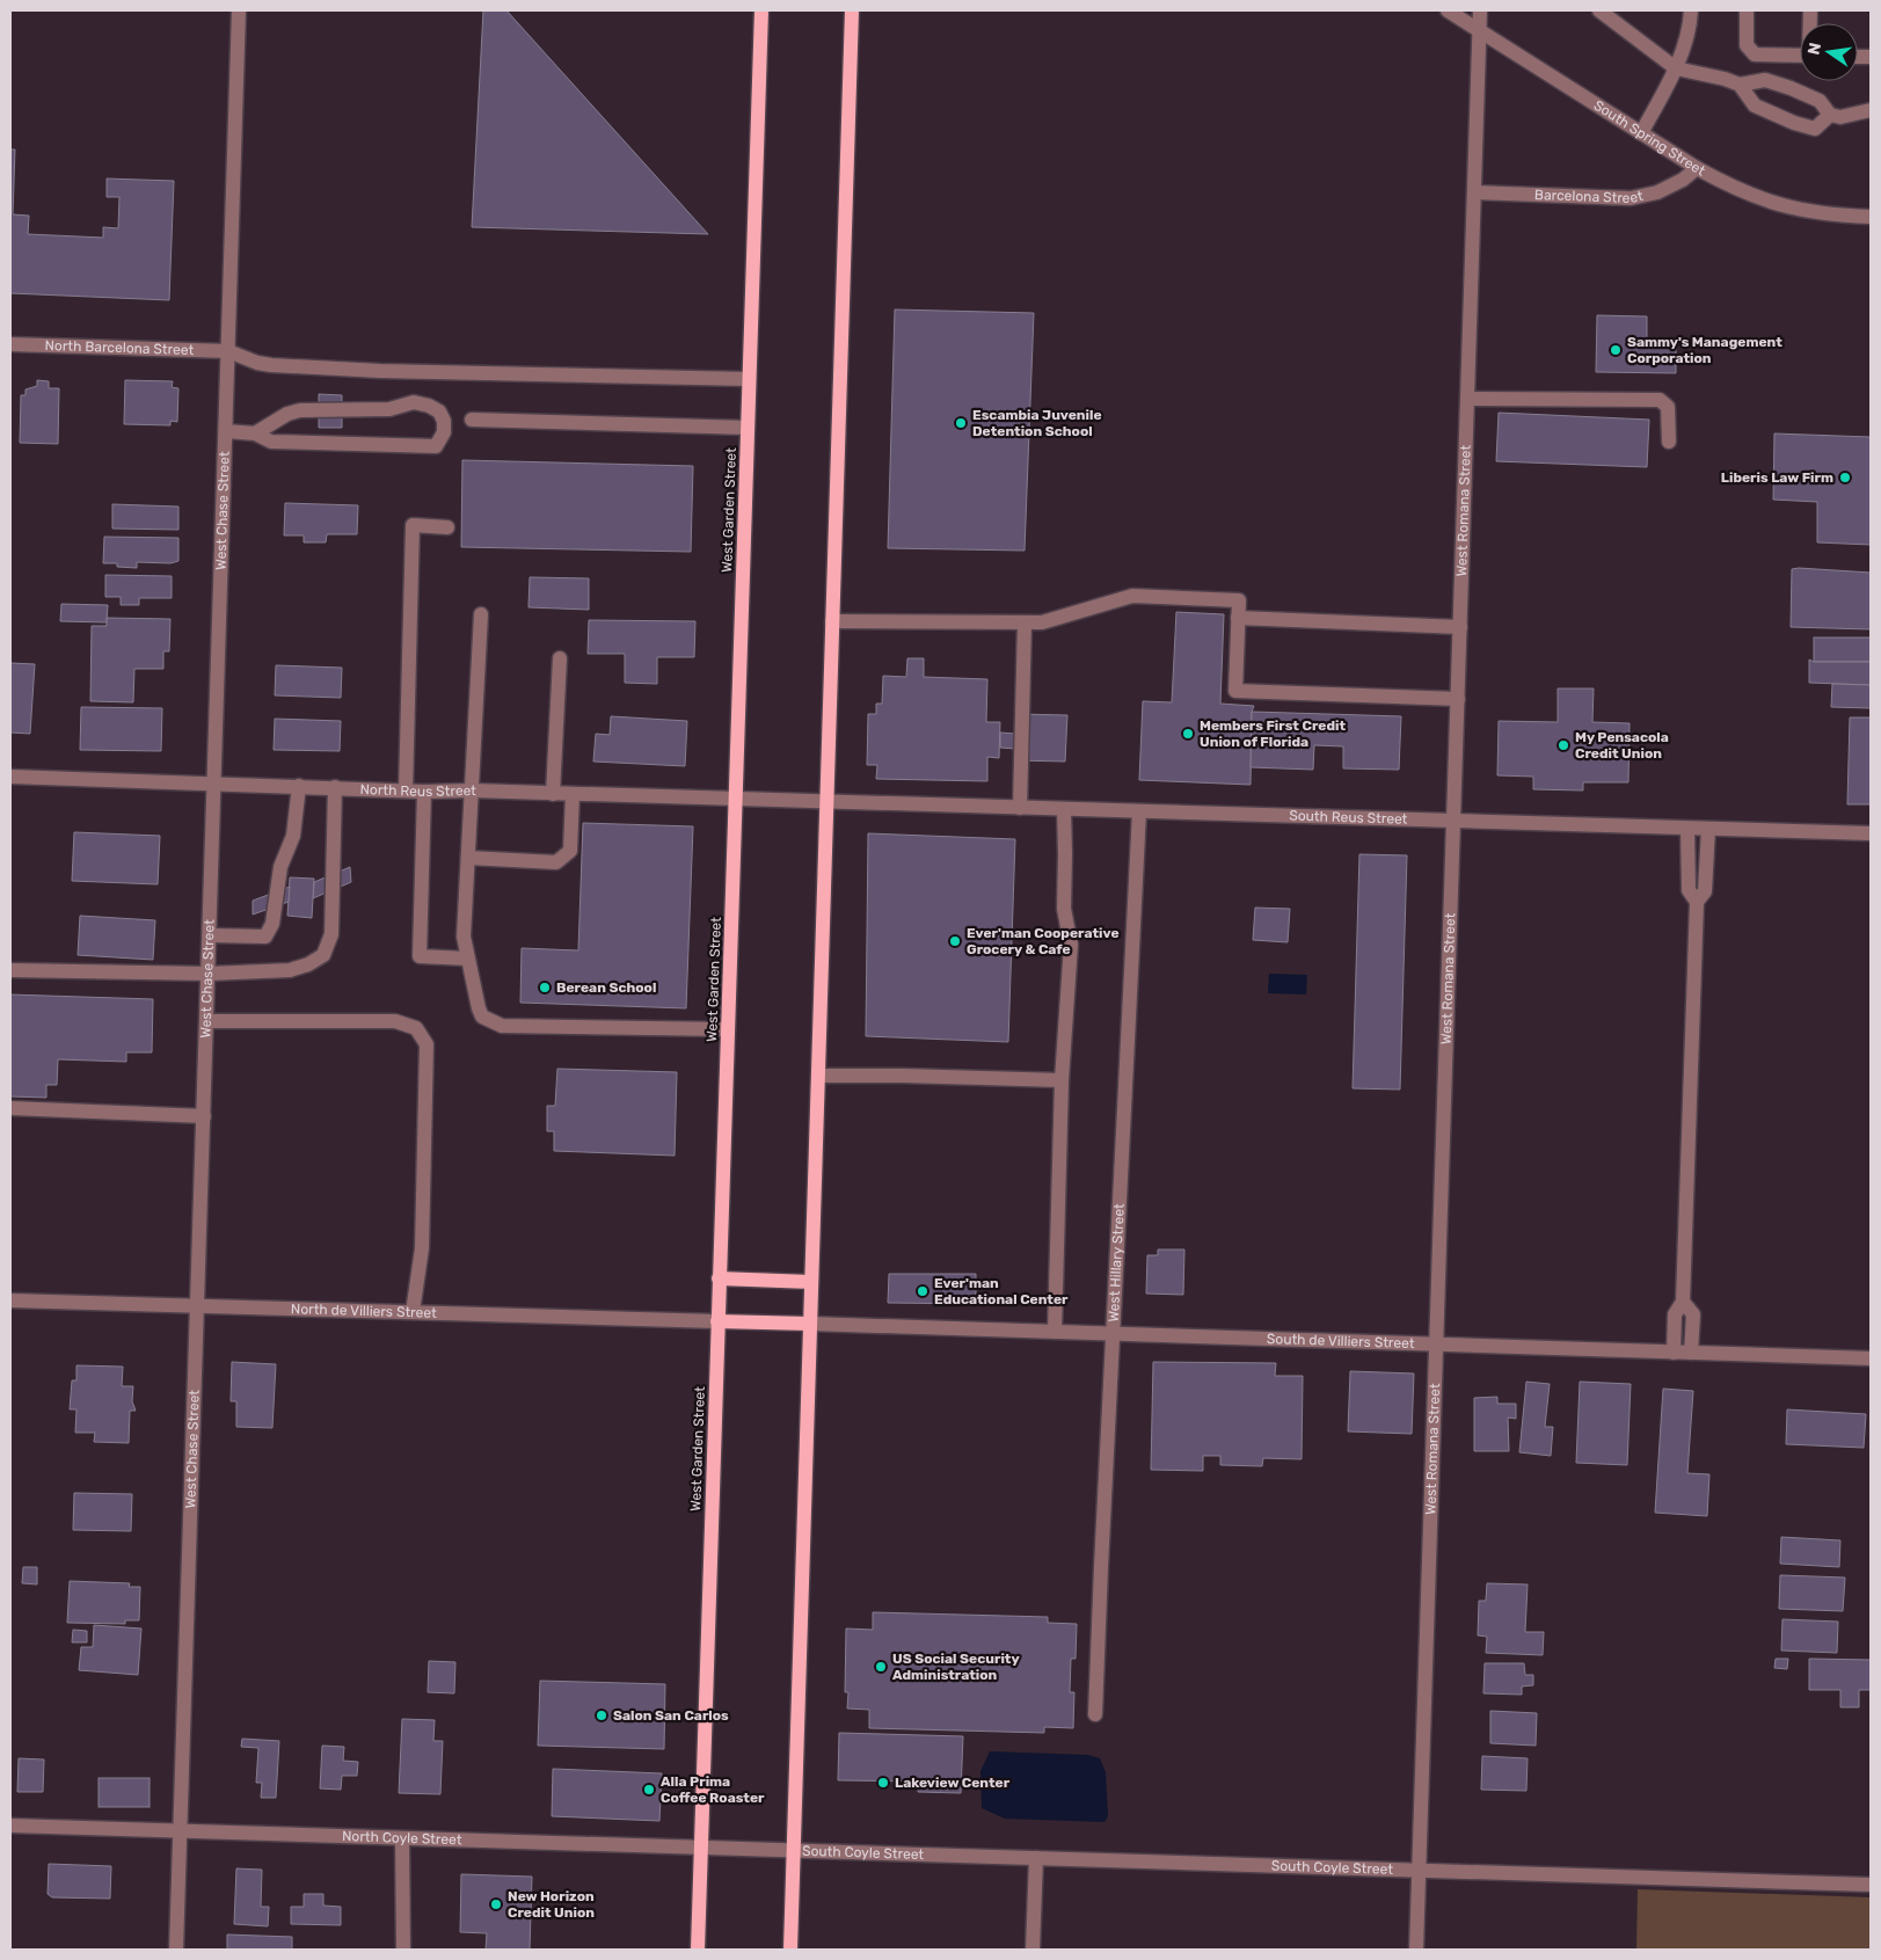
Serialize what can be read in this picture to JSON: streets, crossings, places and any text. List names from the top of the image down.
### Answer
{
  "streets": {
    "main road": ["West Garden Street"],
    "street": [
      "South Spring Street",
      "Barcelona Street",
      "North Barcelona Street",
      "West Chase Street",
      "West Romana Street",
      "North Reus Street",
      "South Reus Street",
      "West Hillary Street",
      "North de Villiers Street",
      "South de Villiers Street",
      "North Coyle Street",
      "South Coyle Street"
    ]
  },
  "crossings": [
    ["South Spring Street", "Barcelona Street"],
    ["South Spring Street", "West Romana Street"],
    ["Barcelona Street", "West Romana Street"],
    ["North Barcelona Street", "West Garden Street"],
    ["North Barcelona Street", "West Chase Street"],
    ["West Garden Street", "North Reus Street"],
    ["West Garden Street", "North de Villiers Street"],
    ["West Garden Street", "North Coyle Street"],
    ["West Chase Street", "North Reus Street"],
    ["West Chase Street", "North de Villiers Street"],
    ["West Chase Street", "North Coyle Street"],
    ["West Romana Street", "South Reus Street"],
    ["West Romana Street", "South de Villiers Street"],
    ["West Romana Street", "South Coyle Street"],
    ["North Reus Street", "South Reus Street"],
    ["South Reus Street", "West Hillary Street"],
    ["West Hillary Street", "South de Villiers Street"],
    ["North Coyle Street", "South Coyle Street"]
  ],
  "places": [
    "Sammy's Management Corporation",
    "Escambia Juvenile Detention School",
    "Liberis Law Firm",
    "Members First Credit Union of Florida",
    "My Pensacola Credit Union",
    "Ever'man Cooperative Grocery & Cafe",
    "Berean School",
    "Ever'man Educational Center",
    "US Social Security Administration",
    "Salon San Carlos",
    "Lakeview Center",
    "Alla Prima Coffee Roaster",
    "New Horizon Credit Union"
  ],
  "north": "left"
}
